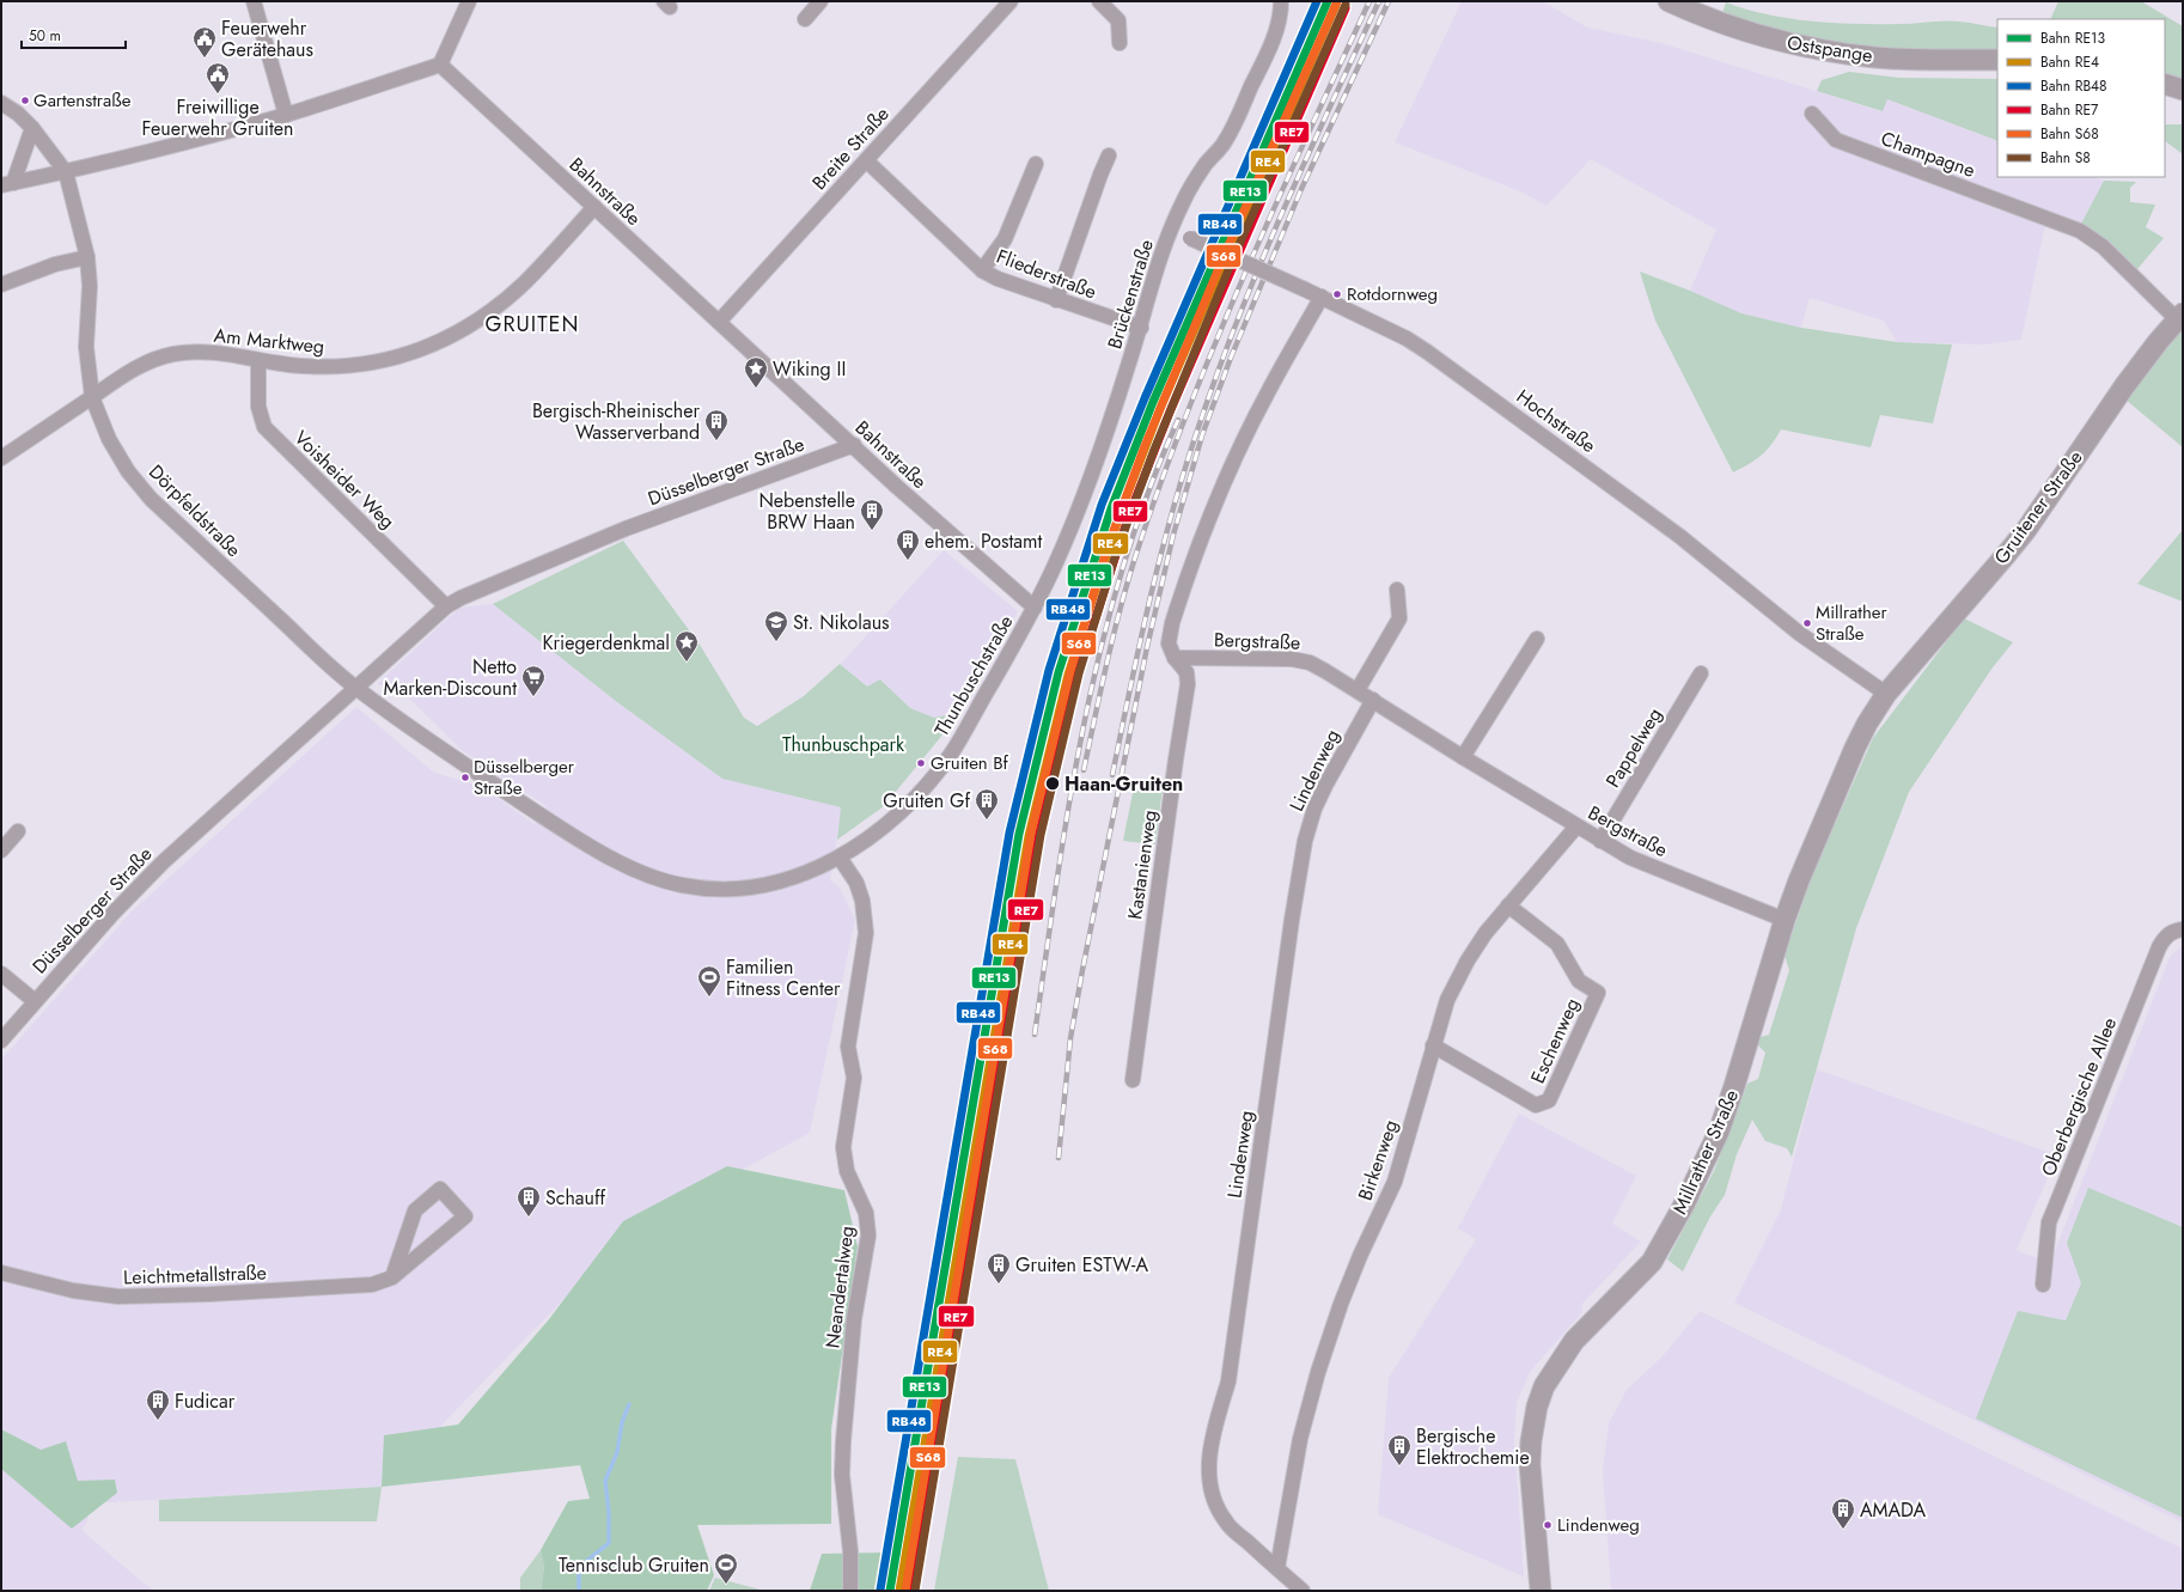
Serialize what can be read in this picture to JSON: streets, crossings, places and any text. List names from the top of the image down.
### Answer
{
  "streets": {
    "main road": ["Ostspange", "Gruitener Straße", "Millrather Straße"],
    "street": [
      "Breite Straße",
      "Champagne",
      "Bahnstraße",
      "Fliederstraße",
      "Brückenstraße",
      "Am Marktweg",
      "Hochstraße",
      "Düsselberger Straße",
      "Voisheider Weg",
      "Dörpfeldstraße",
      "Bergstraße",
      "Thunbuschstraße",
      "Pappelweg",
      "Lindenweg",
      "Kastanienweg",
      "Eschenweg",
      "Oberbergische Allee",
      "Birkenweg",
      "Leichtmetallstraße",
      "Neandertalweg"
    ]
  },
  "crossings": [
    ["Breite Straße", "Bahnstraße"],
    ["Breite Straße", "Fliederstraße"],
    ["Champagne", "Gruitener Straße"],
    ["Bahnstraße", "Brückenstraße"],
    ["Bahnstraße", "Am Marktweg"],
    ["Bahnstraße", "Düsselberger Straße"],
    ["Bahnstraße", "Thunbuschstraße"],
    ["Fliederstraße", "Brückenstraße"],
    ["Brückenstraße", "Hochstraße"],
    ["Brückenstraße", "Thunbuschstraße"],
    ["Am Marktweg", "Voisheider Weg"],
    ["Am Marktweg", "Dörpfeldstraße"],
    ["Hochstraße", "Gruitener Straße"],
    ["Hochstraße", "Millrather Straße"],
    ["Düsselberger Straße", "Voisheider Weg"],
    ["Düsselberger Straße", "Dörpfeldstraße"],
    ["Düsselberger Straße", "Thunbuschstraße"],
    ["Gruitener Straße", "Millrather Straße"],
    ["Dörpfeldstraße", "Thunbuschstraße"],
    ["Bergstraße", "Pappelweg"],
    ["Bergstraße", "Lindenweg"],
    ["Bergstraße", "Kastanienweg"],
    ["Bergstraße", "Millrather Straße"],
    ["Bergstraße", "Birkenweg"],
    ["Thunbuschstraße", "Neandertalweg"],
    ["Lindenweg", "Birkenweg"],
    ["Eschenweg", "Birkenweg"]
  ],
  "districts": ["GRUITEN"],
  "parks": ["Thunbuschpark"],
  "places": {
    "public building": ["Feuerwehr Gerätehaus", "Freiwillige Feuerwehr Gruiten"],
    "other": [
      "Gartenstraße",
      "Rotdornweg",
      "Millrather Straße",
      "Gruiten Bf",
      "Düsselberger Straße",
      "Haan-Gruiten",
      "Lindenweg"
    ],
    "place": ["Wiking II", "Kriegerdenkmal"],
    "building": [
      "Bergisch-Rheinischer Wasserverband",
      "Nebenstelle BRW Haan",
      "ehem. Postamt",
      "Gruiten Gf",
      "Schauff",
      "Gruiten ESTW-A",
      "Fudicar",
      "Bergische Elektrochemie",
      "AMADA"
    ],
    "school or university": ["St. Nikolaus"],
    "supermarket": ["Netto Marken-Discount"],
    "sports": ["Familien Fitness Center", "Tennisclub Gruiten"]
  },
  "lines": [
    "rail line RE13",
    "rail line RB48",
    "rail line S68",
    "rail line RE4",
    "rail line S8",
    "rail line RE7"
  ],
  "legend": [
    "Bahn RE13",
    "Bahn RE4",
    "Bahn RB48",
    "Bahn RE7",
    "Bahn S68",
    "Bahn S8"
  ],
  "scale_bar": "50 m"
}
